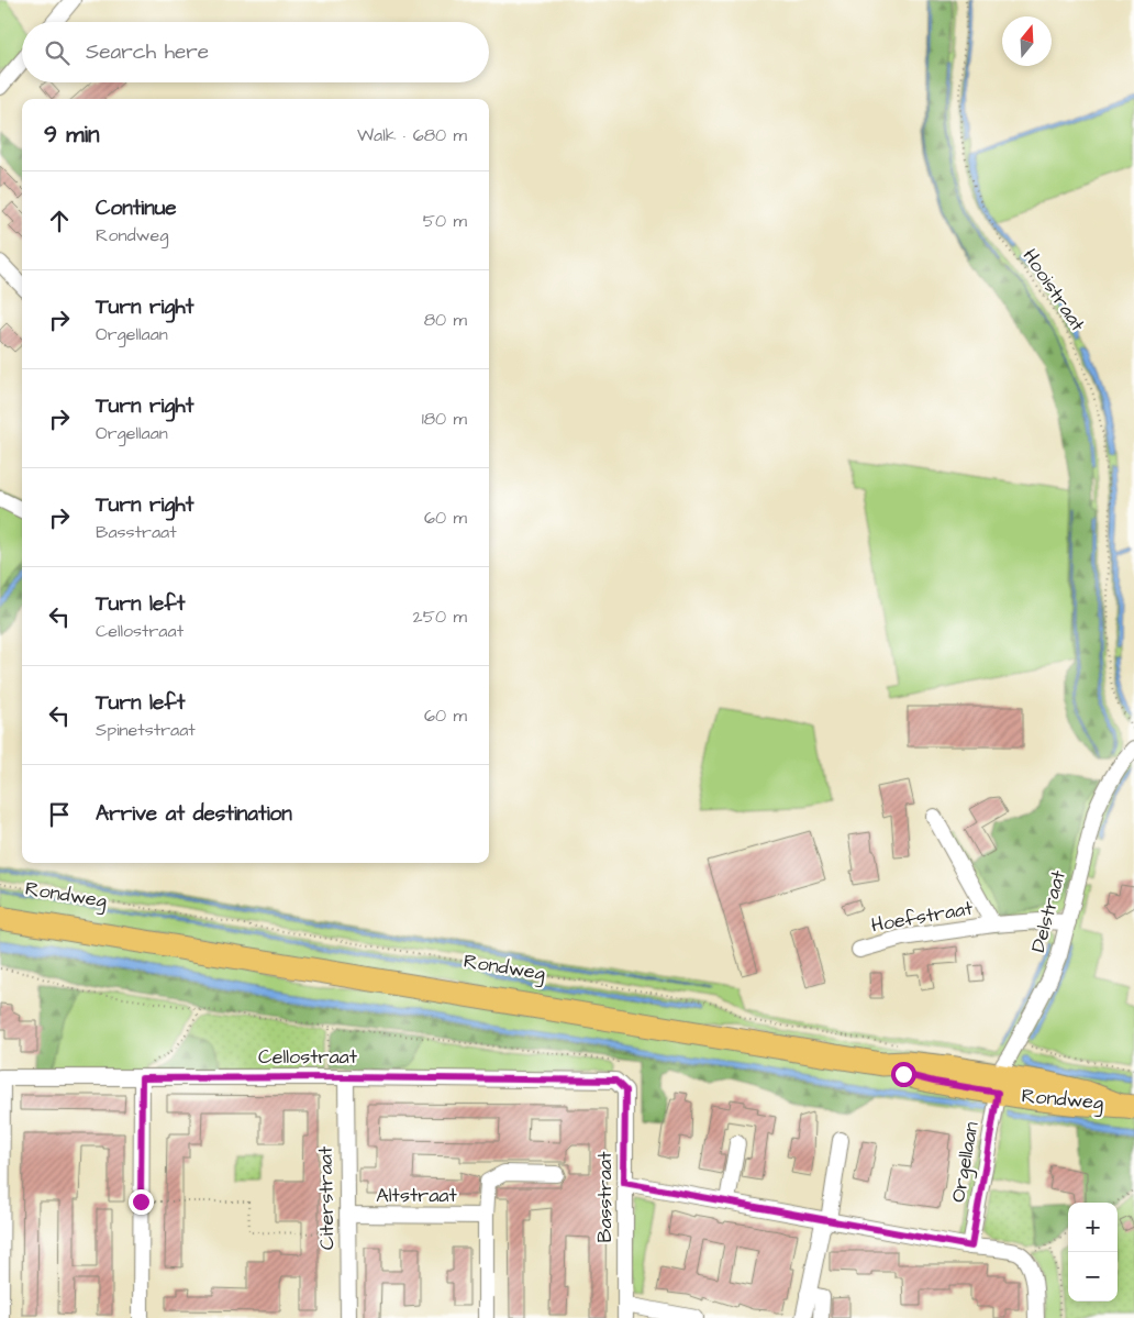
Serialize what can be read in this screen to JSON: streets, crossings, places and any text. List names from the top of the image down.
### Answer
{
  "streets": {
    "main road": ["Rondweg"],
    "street": [
      "Delstraat",
      "Hoefstraat",
      "Cellostraat",
      "Orgellaan",
      "Altstraat",
      "Basstraat",
      "Citerstraat"
    ],
    "path": ["Hooistraat"]
  },
  "crossings": [
    ["Rondweg", "Delstraat"],
    ["Rondweg", "Orgellaan"],
    ["Delstraat", "Hoefstraat"],
    ["Delstraat", "Orgellaan"],
    ["Cellostraat", "Basstraat"],
    ["Cellostraat", "Citerstraat"],
    ["Altstraat", "Citerstraat"]
  ],
  "north": "top",
  "page": {
    "search": "Search here",
    "heading": ["9 min", "Walk · 680 m"],
    "list": [
      ["Continue", "Rondweg", "50 m"],
      ["Turn right", "Orgellaan", "80 m"],
      ["Turn right", "Orgellaan", "180 m"],
      ["Turn right", "Basstraat", "60 m"],
      ["Turn left", "Cellostraat", "250 m"],
      ["Turn left", "Spinetstraat", "60 m"],
      "Arrive at destination"
    ],
    "map_buttons": ["+", "−"]
  }
}
